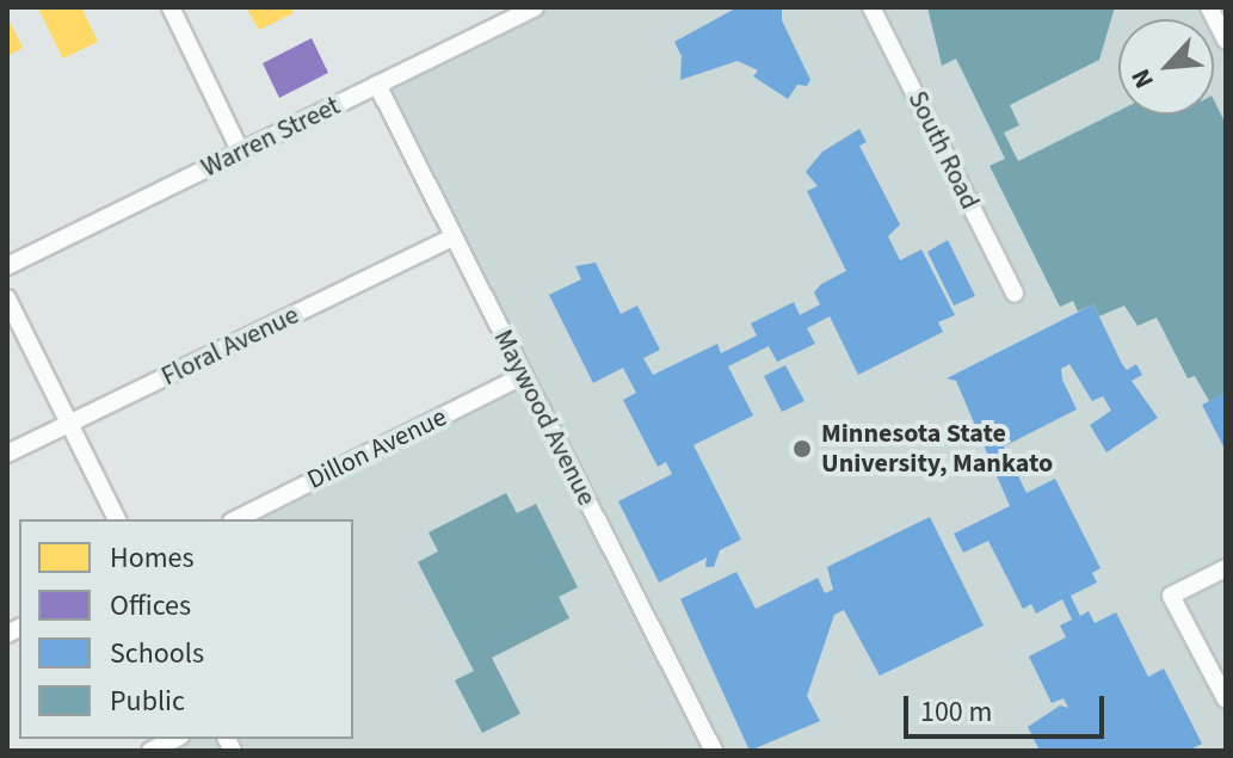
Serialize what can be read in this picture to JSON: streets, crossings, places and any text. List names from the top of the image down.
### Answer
{
  "streets": {
    "street": [
      "Warren Street",
      "South Road",
      "Floral Avenue",
      "Maywood Avenue",
      "Dillon Avenue"
    ]
  },
  "crossings": [
    ["Warren Street", "Maywood Avenue"],
    ["Floral Avenue", "Maywood Avenue"],
    ["Maywood Avenue", "Dillon Avenue"]
  ],
  "places": ["Minnesota State University, Mankato"],
  "legend": [
    "Homes",
    "Offices",
    "Schools",
    "Public"
  ],
  "scale_bar": "100 m",
  "north": "bottom left"
}
